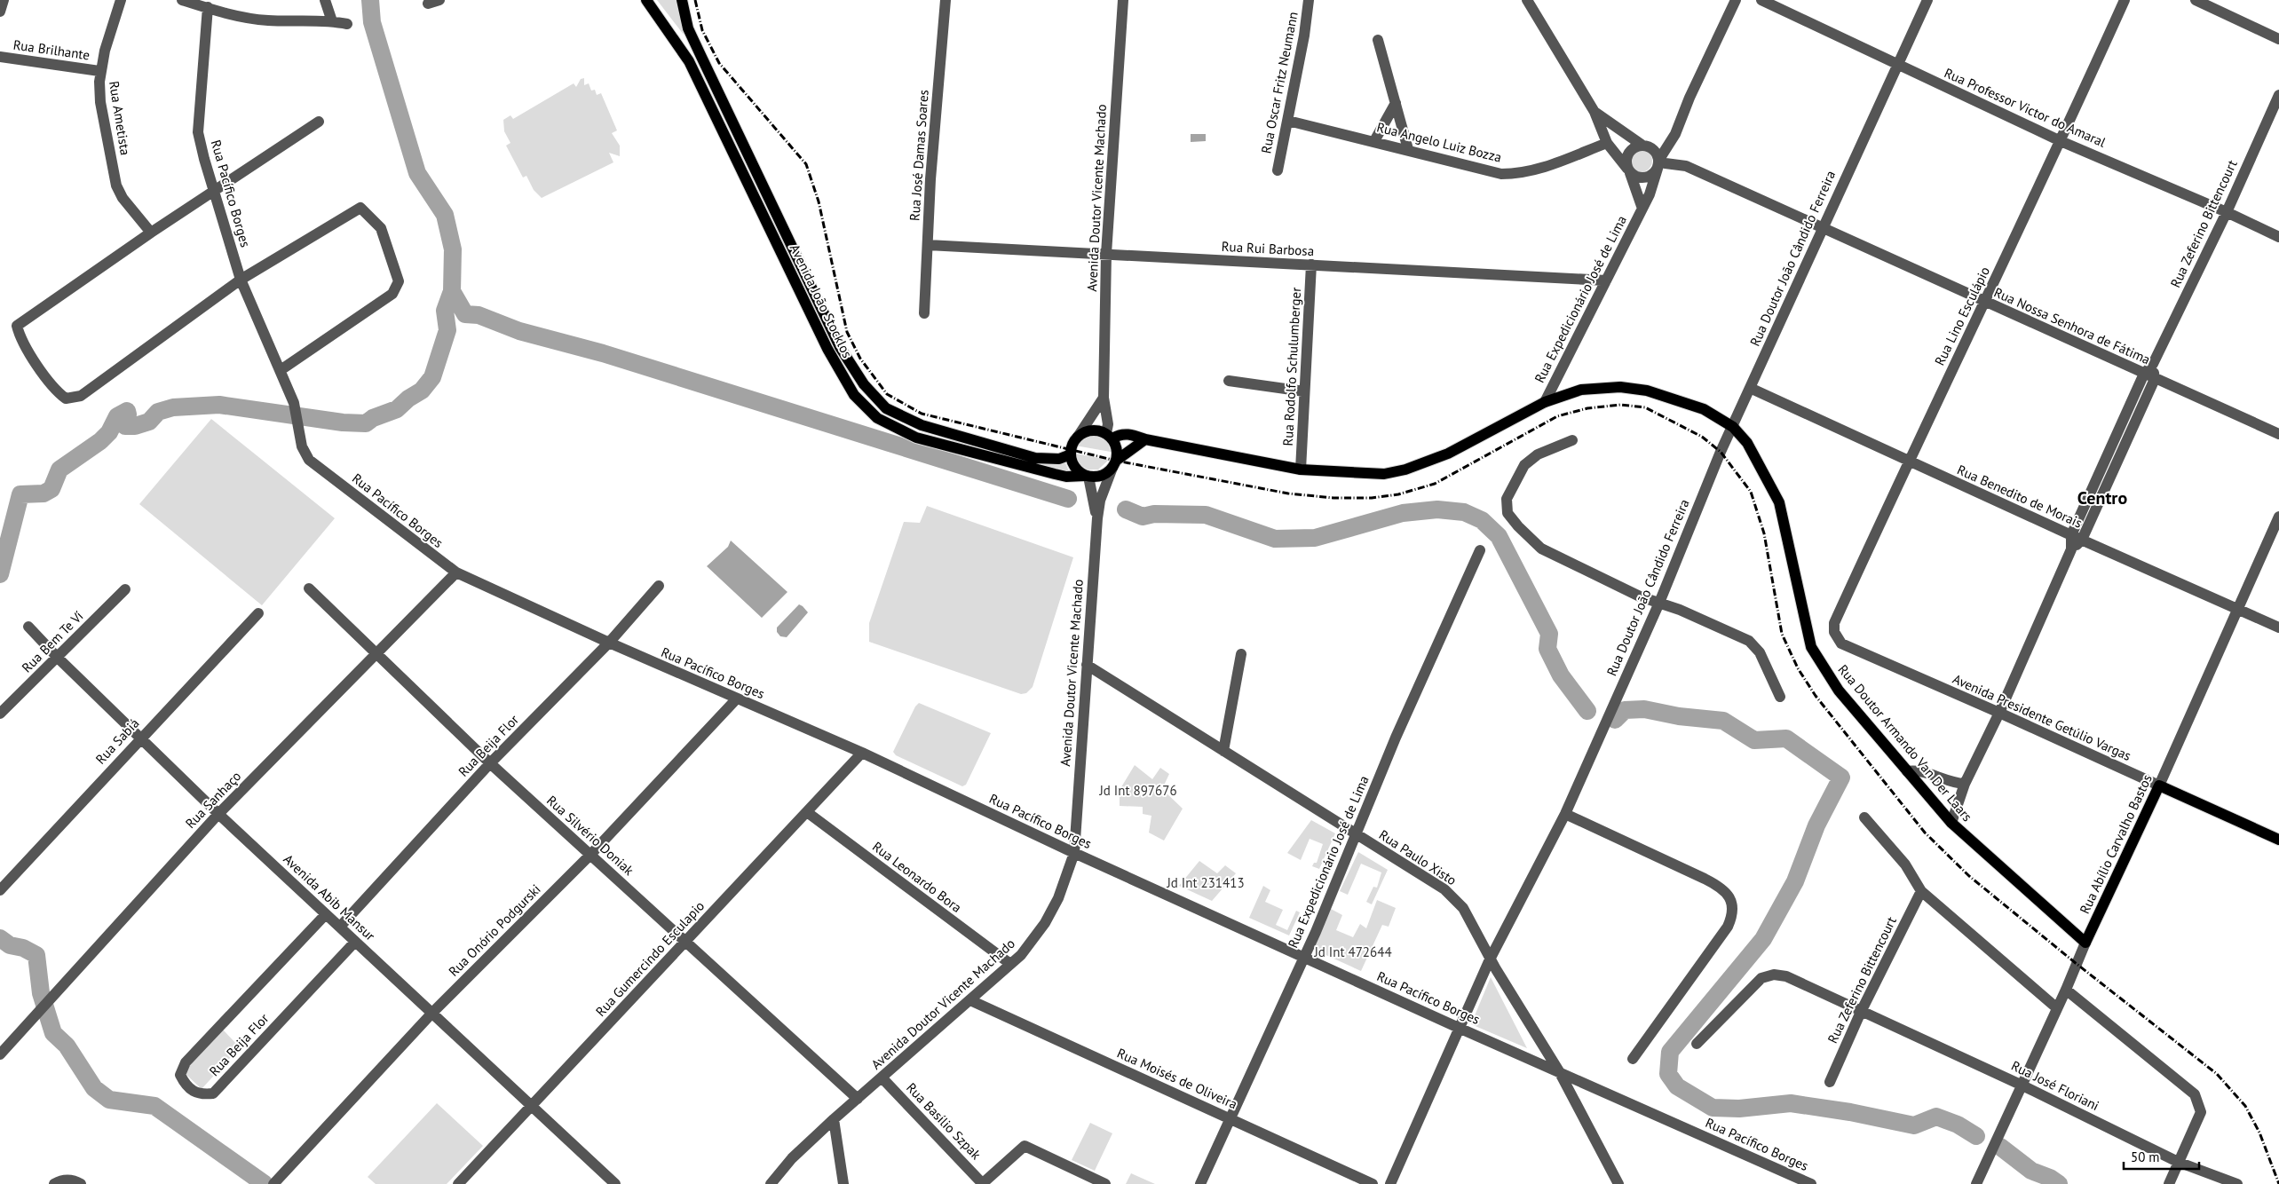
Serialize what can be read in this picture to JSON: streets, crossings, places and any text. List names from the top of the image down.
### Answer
{
  "streets": {
    "main road": [
      "Avenida João Stocklos",
      "Avenida Presidente Getúlio Vargas",
      "Rua Doutor Armando Van Der Laars",
      "Rua Abílio Carvalho Bastos"
    ],
    "street": [
      "Rua Brilhante",
      "Rua Oscar Fritz Neumann",
      "Rua Professor Victor do Amaral",
      "Rua Ametista",
      "Rua Angelo Luiz Bozza",
      "Rua José Damas Soares",
      "Rua Pacífico Borges",
      "Avenida Doutor Vicente Machado",
      "Rua Zeferino Bittencourt",
      "Rua Rui Barbosa",
      "Rua Doutor João Cândido Ferreira",
      "Rua Expedicionário José de Lima",
      "Rua Lino Esculápio",
      "Rua Nossa Senhora de Fátima",
      "Rua Rodolfo Schulumberger",
      "Rua Benedito de Morais",
      "Rua Bem Te Ví",
      "Rua Sabiá",
      "Rua Beija Flor",
      "Rua Sanhaço",
      "Rua Silvério Doniak",
      "Rua Paulo Xisto",
      "Rua Leonardo Bora",
      "Avenida Abib Mansur",
      "Rua Onório Podgurski",
      "Rua Gumercindo Esculapio",
      "Rua Moisés de Oliveira",
      "Rua José Floriani",
      "Rua Basílio Szpak"
    ]
  },
  "crossings": [
    ["Rua Brilhante", "Rua Ametista"],
    ["Rua Oscar Fritz Neumann", "Rua Angelo Luiz Bozza"],
    ["Rua Professor Victor do Amaral", "Rua Zeferino Bittencourt"],
    ["Rua Professor Victor do Amaral", "Rua Doutor João Cândido Ferreira"],
    ["Rua Professor Victor do Amaral", "Rua Lino Esculápio"],
    ["Rua José Damas Soares", "Rua Rui Barbosa"],
    ["Rua Pacífico Borges", "Avenida Doutor Vicente Machado"],
    ["Rua Pacífico Borges", "Rua Doutor João Cândido Ferreira"],
    ["Rua Pacífico Borges", "Rua Expedicionário José de Lima"],
    ["Rua Pacífico Borges", "Rua Beija Flor"],
    ["Rua Pacífico Borges", "Rua Sanhaço"],
    ["Rua Pacífico Borges", "Rua Paulo Xisto"],
    ["Rua Pacífico Borges", "Rua Onório Podgurski"],
    ["Rua Pacífico Borges", "Rua Gumercindo Esculapio"],
    ["Avenida Doutor Vicente Machado", "Rua Rui Barbosa"],
    ["Avenida Doutor Vicente Machado", "Avenida João Stocklos"],
    ["Avenida Doutor Vicente Machado", "Rua Doutor Armando Van Der Laars"],
    ["Avenida Doutor Vicente Machado", "Rua Silvério Doniak"],
    ["Avenida Doutor Vicente Machado", "Rua Paulo Xisto"],
    ["Avenida Doutor Vicente Machado", "Rua Leonardo Bora"],
    ["Avenida Doutor Vicente Machado", "Rua Moisés de Oliveira"],
    ["Avenida Doutor Vicente Machado", "Rua Basílio Szpak"],
    ["Rua Zeferino Bittencourt", "Rua Nossa Senhora de Fátima"],
    ["Rua Zeferino Bittencourt", "Rua José Floriani"],
    ["Rua Rui Barbosa", "Rua Expedicionário José de Lima"],
    ["Rua Rui Barbosa", "Rua Rodolfo Schulumberger"],
    ["Rua Doutor João Cândido Ferreira", "Rua Nossa Senhora de Fátima"],
    ["Rua Doutor João Cândido Ferreira", "Rua Benedito de Morais"],
    ["Rua Doutor João Cândido Ferreira", "Rua Doutor Armando Van Der Laars"],
    ["Rua Doutor João Cândido Ferreira", "Rua Paulo Xisto"],
    ["Rua Expedicionário José de Lima", "Rua Nossa Senhora de Fátima"],
    ["Rua Expedicionário José de Lima", "Rua Doutor Armando Van Der Laars"],
    ["Rua Expedicionário José de Lima", "Rua Paulo Xisto"],
    ["Rua Expedicionário José de Lima", "Rua Moisés de Oliveira"],
    ["Avenida João Stocklos", "Rua Doutor Armando Van Der Laars"],
    ["Rua Lino Esculápio", "Rua Nossa Senhora de Fátima"],
    ["Rua Lino Esculápio", "Rua Benedito de Morais"],
    ["Rua Lino Esculápio", "Avenida Presidente Getúlio Vargas"],
    ["Rua Rodolfo Schulumberger", "Rua Doutor Armando Van Der Laars"],
    ["Rua Benedito de Morais", "Rua Abílio Carvalho Bastos"],
    ["Rua Bem Te Ví", "Avenida Abib Mansur"],
    ["Avenida Presidente Getúlio Vargas", "Rua Abílio Carvalho Bastos"],
    ["Rua Sabiá", "Avenida Abib Mansur"],
    ["Rua Doutor Armando Van Der Laars", "Rua Abílio Carvalho Bastos"],
    ["Rua Beija Flor", "Rua Silvério Doniak"],
    ["Rua Beija Flor", "Avenida Abib Mansur"],
    ["Rua Sanhaço", "Rua Silvério Doniak"],
    ["Rua Sanhaço", "Avenida Abib Mansur"],
    ["Rua Silvério Doniak", "Rua Onório Podgurski"],
    ["Rua Silvério Doniak", "Rua Gumercindo Esculapio"],
    ["Rua Abílio Carvalho Bastos", "Rua José Floriani"],
    ["Rua Leonardo Bora", "Rua Gumercindo Esculapio"],
    ["Avenida Abib Mansur", "Rua Onório Podgurski"],
    ["Avenida Abib Mansur", "Rua Gumercindo Esculapio"]
  ],
  "districts": ["Centro"],
  "parks": ["Jd Int 897676", "Jd Int 231413", "Jd Int 472644"],
  "scale_bar": "50 m"
}
